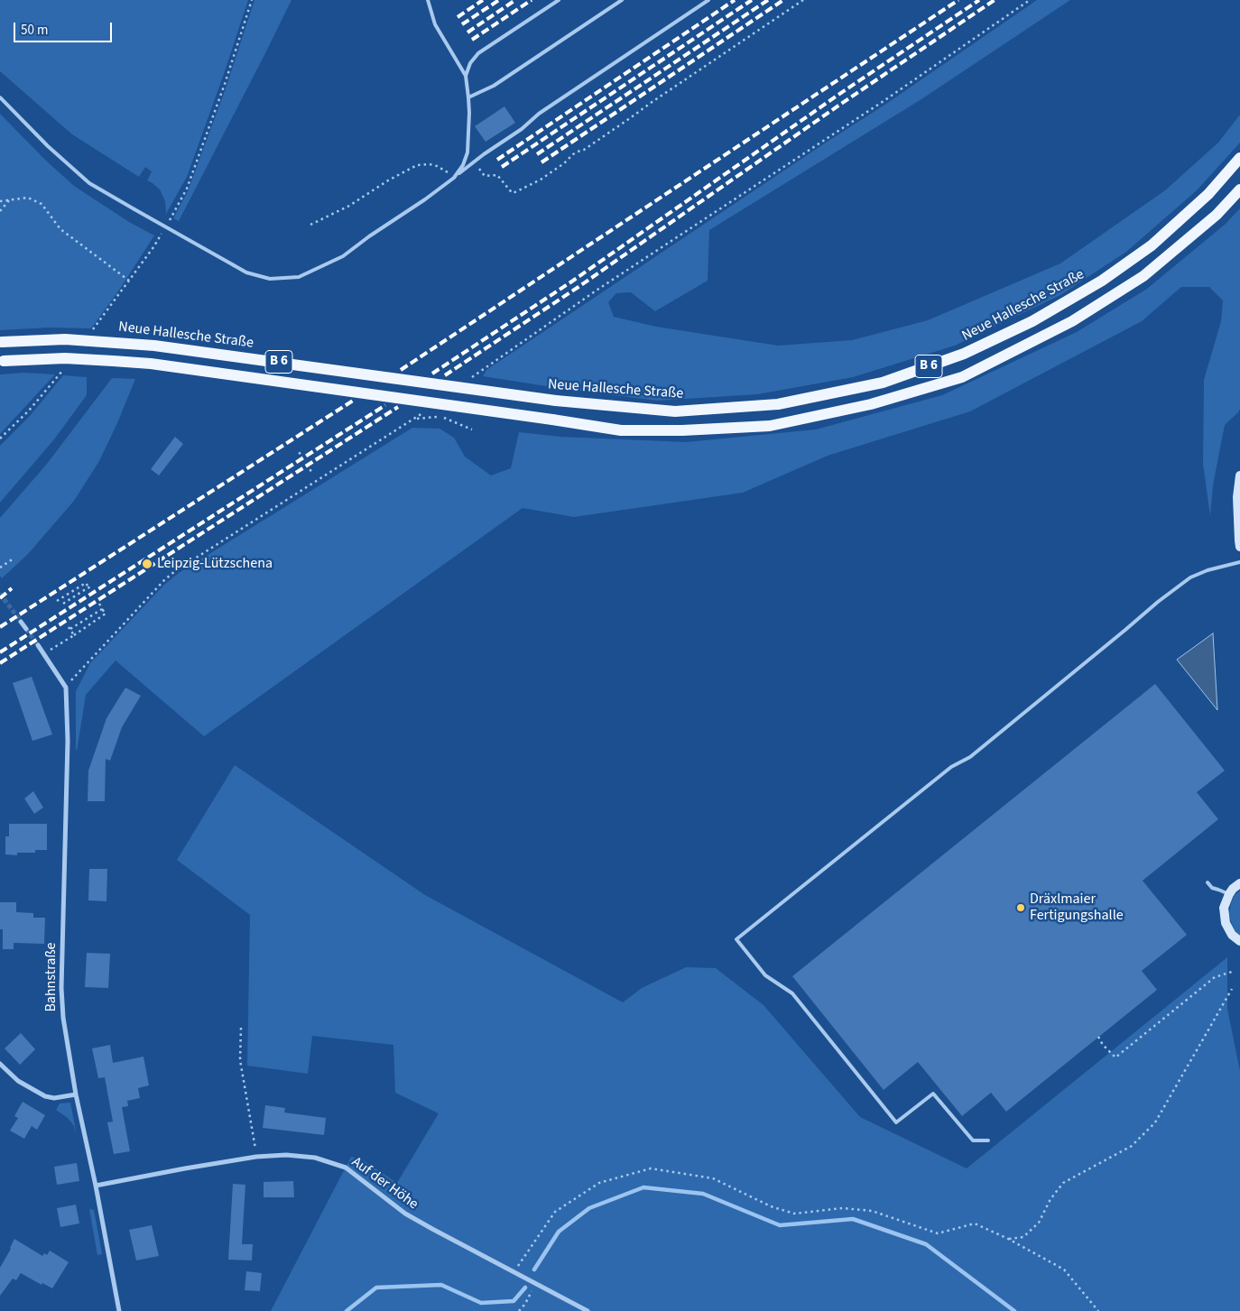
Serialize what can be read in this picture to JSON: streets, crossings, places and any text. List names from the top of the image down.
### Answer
{
  "streets": {
    "main road": ["Neue Hallesche Straße", "B 6"],
    "street": ["Bahnstraße", "Auf der Höhe"]
  },
  "crossings": [
    ["Bahnstraße", "Auf der Höhe"]
  ],
  "places": ["Leipzig-Lützschena", "Dräxlmaier Fertigungshalle"],
  "scale_bar": "50 m"
}
